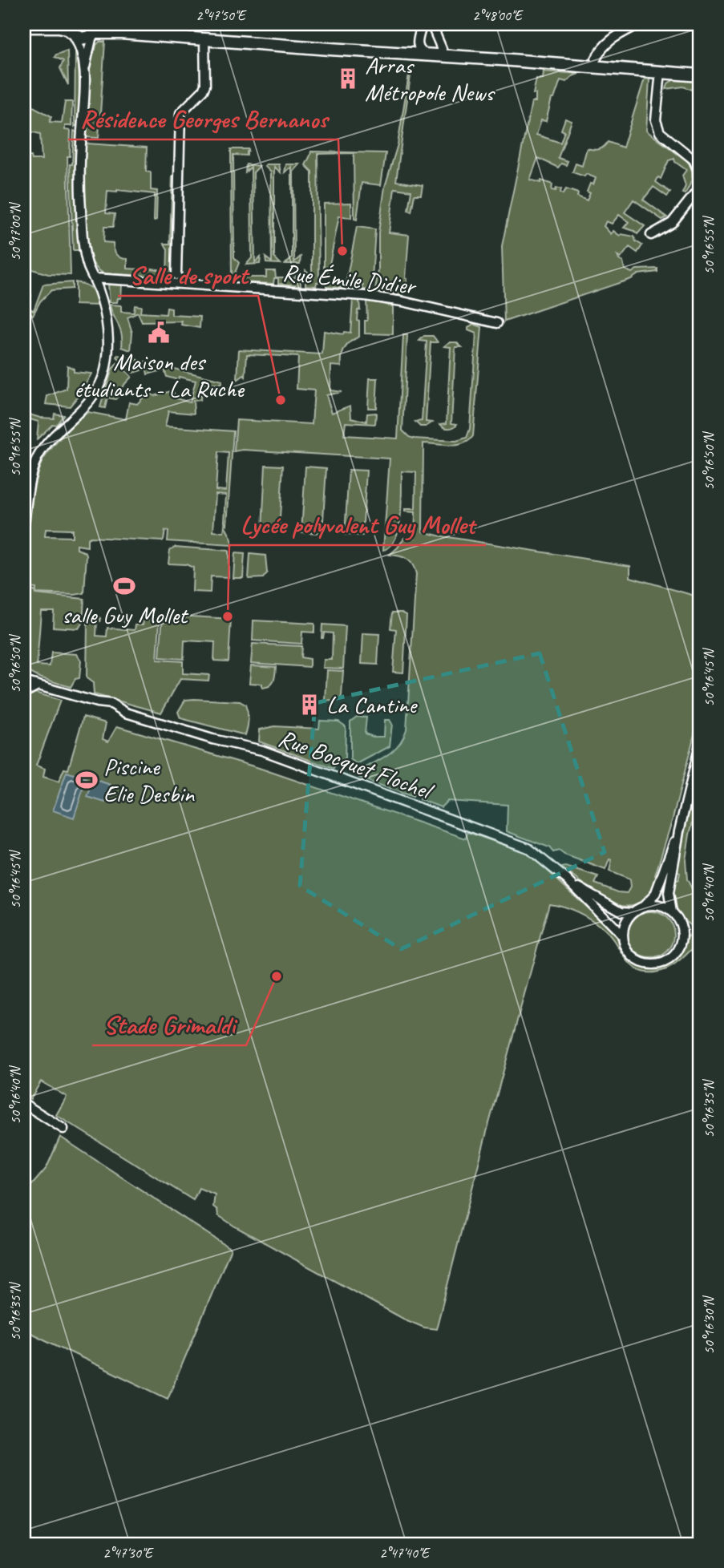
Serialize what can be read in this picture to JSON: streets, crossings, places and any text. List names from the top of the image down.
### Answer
{
  "streets": {
    "street": ["Rue Émile Didier", "Rue Bocquet Flochel"]
  },
  "places": {
    "building": ["Arras Métropole News", "La Cantine"],
    "other": [
      "Résidence Georges Bernanos",
      "Salle de sport",
      "Lycée polyvalent Guy Mollet",
      "Stade Grimaldi"
    ],
    "public building": ["Maison des étudiants - La Ruche"],
    "sports": ["salle Guy Mollet", "Piscine Elie Desbin"]
  },
  "coordinates": [
    "2°47'50\"E",
    "2°48'00\"E",
    "50°17'00\"N",
    "50°16'55\"N",
    "50°16'50\"N",
    "50°16'45\"N",
    "50°16'40\"N",
    "50°16'35\"N",
    "50°16'30\"N",
    "2°47'30\"E",
    "2°47'40\"E"
  ]
}
